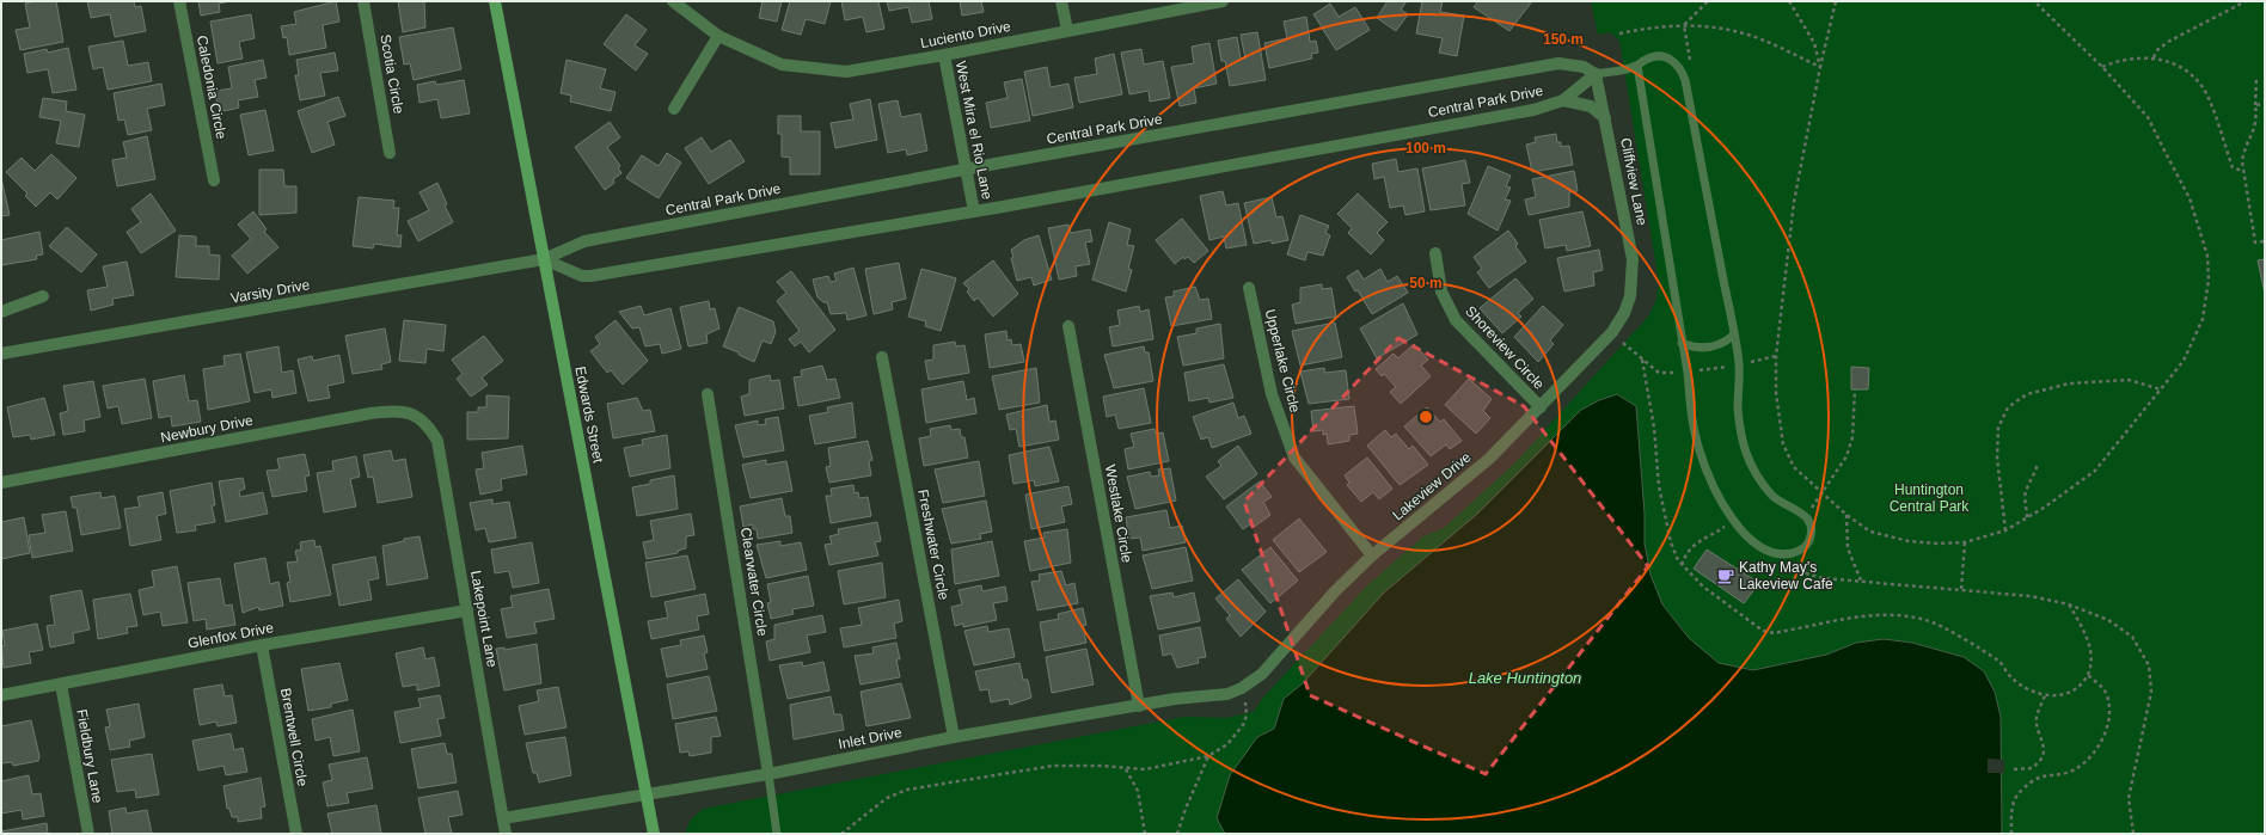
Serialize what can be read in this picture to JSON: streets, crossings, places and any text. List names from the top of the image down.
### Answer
{
  "streets": {
    "main road": ["Edwards Street"],
    "street": [
      "Luciento Drive",
      "Scotia Circle",
      "Caledonia Circle",
      "Central Park Drive",
      "West Mira el Rio Lane",
      "Cliffview Lane",
      "Varsity Drive",
      "Shoreview Circle",
      "Upperlake Circle",
      "Newbury Drive",
      "Lakeview Drive",
      "Westlake Circle",
      "Freshwater Circle",
      "Clearwater Circle",
      "Lakepoint Lane",
      "Glenfox Drive",
      "Brentwell Circle",
      "Inlet Drive",
      "Fieldbury Lane"
    ]
  },
  "crossings": [
    ["Luciento Drive", "West Mira el Rio Lane"],
    ["Central Park Drive", "West Mira el Rio Lane"],
    ["Central Park Drive", "Cliffview Lane"],
    ["Central Park Drive", "Varsity Drive"],
    ["Central Park Drive", "Edwards Street"],
    ["Cliffview Lane", "Lakeview Drive"],
    ["Varsity Drive", "Edwards Street"],
    ["Shoreview Circle", "Lakeview Drive"],
    ["Upperlake Circle", "Lakeview Drive"],
    ["Edwards Street", "Inlet Drive"],
    ["Newbury Drive", "Lakepoint Lane"],
    ["Lakeview Drive", "Inlet Drive"],
    ["Westlake Circle", "Inlet Drive"],
    ["Freshwater Circle", "Inlet Drive"],
    ["Clearwater Circle", "Inlet Drive"],
    ["Lakepoint Lane", "Glenfox Drive"],
    ["Lakepoint Lane", "Inlet Drive"],
    ["Glenfox Drive", "Brentwell Circle"],
    ["Glenfox Drive", "Fieldbury Lane"]
  ],
  "water": ["Lake Huntington"],
  "parks": ["Huntington Central Park"],
  "places": {
    "cafe": ["Kathy May’s Lakeview Cafe"]
  },
  "rings": ["150 m", "100 m", "50 m"]
}
